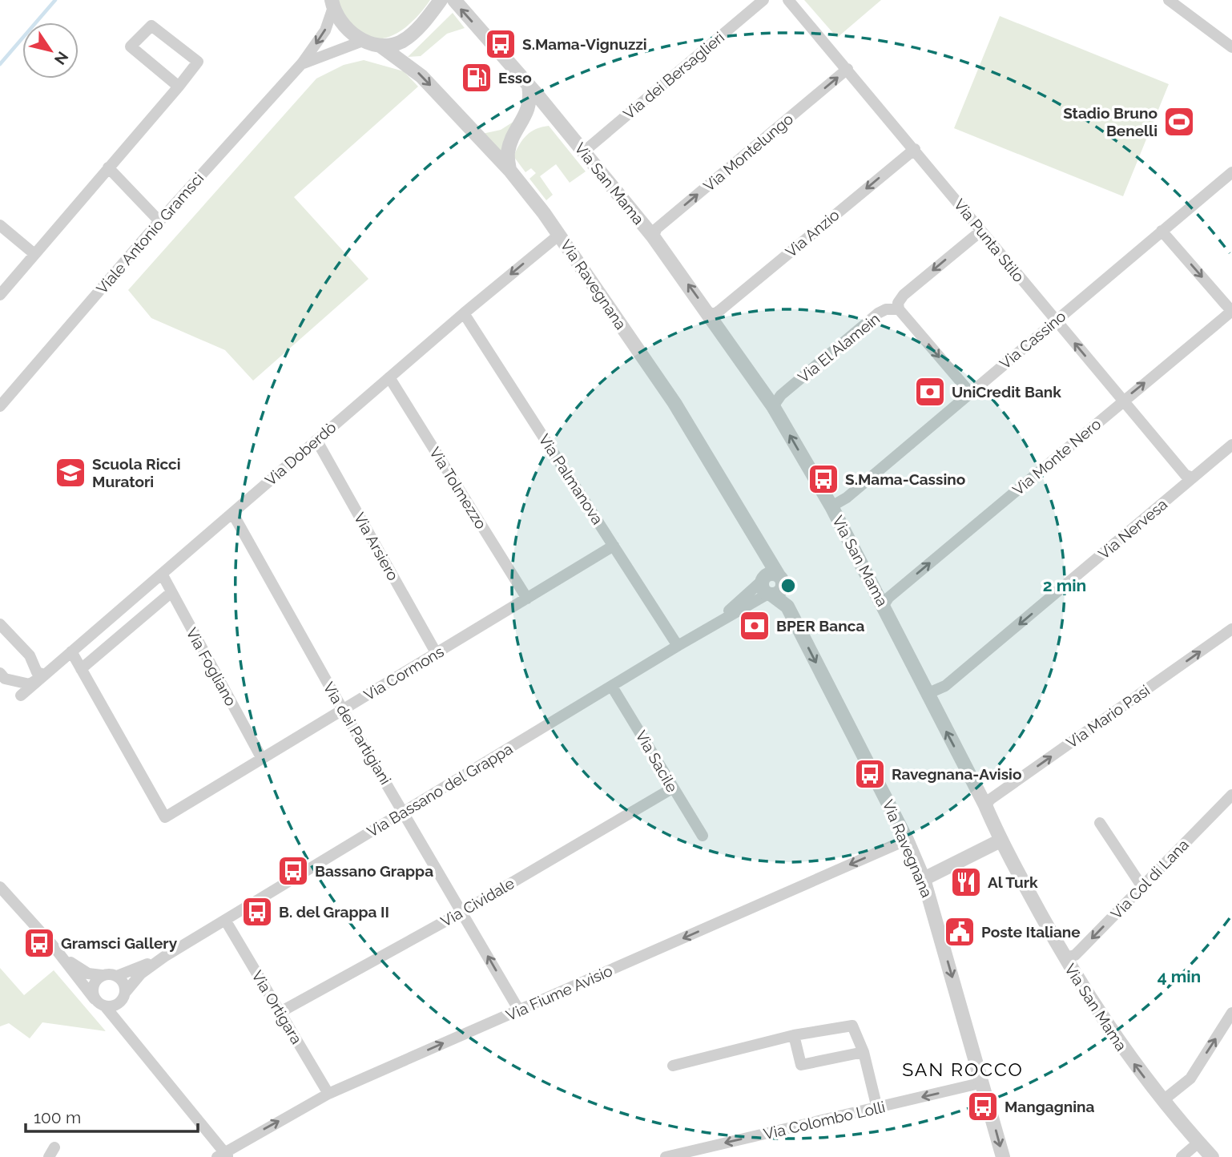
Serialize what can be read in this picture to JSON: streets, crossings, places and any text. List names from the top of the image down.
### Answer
{
  "streets": {
    "street": [
      "Via dei Bersaglieri",
      "Via Montelungo",
      "Via San Mama",
      "Viale Antonio Gramsci",
      "Via Anzio",
      "Via Punta Stilo",
      "Via Ravegnana",
      "Via Cassino",
      "Via El Alamein",
      "Via Doberdò",
      "Via Monte Nero",
      "Via Palmanova",
      "Via Tolmezzo",
      "Via Nervesa",
      "Via Arsiero",
      "Via Fogliano",
      "Via Cormons",
      "Via Mario Pasi",
      "Via dei Partigiani",
      "Via Sacile",
      "Via Bassano del Grappa",
      "Via Col di Lana",
      "Via Cividale",
      "Via Fiume Avisio",
      "Via Ortigara",
      "Via Colombo Lolli"
    ]
  },
  "crossings": [
    ["Via dei Bersaglieri", "Via San Mama"],
    ["Via Montelungo", "Via San Mama"],
    ["Via Montelungo", "Via Punta Stilo"],
    ["Via San Mama", "Via Anzio"],
    ["Via San Mama", "Via Cassino"],
    ["Via San Mama", "Via El Alamein"],
    ["Via San Mama", "Via Monte Nero"],
    ["Via San Mama", "Via Nervesa"],
    ["Via San Mama", "Via Mario Pasi"],
    ["Via San Mama", "Via Col di Lana"],
    ["Viale Antonio Gramsci", "Via Ravegnana"],
    ["Via Anzio", "Via Punta Stilo"],
    ["Via Punta Stilo", "Via Cassino"],
    ["Via Punta Stilo", "Via El Alamein"],
    ["Via Punta Stilo", "Via Monte Nero"],
    ["Via Punta Stilo", "Via Nervesa"],
    ["Via Ravegnana", "Via Doberdò"],
    ["Via Ravegnana", "Via Bassano del Grappa"],
    ["Via Ravegnana", "Via Fiume Avisio"],
    ["Via Ravegnana", "Via Colombo Lolli"],
    ["Via Doberdò", "Via Palmanova"],
    ["Via Doberdò", "Via Tolmezzo"],
    ["Via Doberdò", "Via Arsiero"],
    ["Via Doberdò", "Via Fogliano"],
    ["Via Doberdò", "Via dei Partigiani"],
    ["Via Palmanova", "Via Cormons"],
    ["Via Palmanova", "Via Bassano del Grappa"],
    ["Via Tolmezzo", "Via Cormons"],
    ["Via Arsiero", "Via Cormons"],
    ["Via Fogliano", "Via Cormons"],
    ["Via Cormons", "Via dei Partigiani"],
    ["Via dei Partigiani", "Via Bassano del Grappa"],
    ["Via dei Partigiani", "Via Cividale"],
    ["Via dei Partigiani", "Via Fiume Avisio"],
    ["Via Sacile", "Via Bassano del Grappa"],
    ["Via Sacile", "Via Cividale"],
    ["Via Bassano del Grappa", "Via Ortigara"],
    ["Via Cividale", "Via Ortigara"],
    ["Via Fiume Avisio", "Via Ortigara"]
  ],
  "one_way": [
    "Via Montelungo",
    "Via San Mama",
    "Via Anzio",
    "Via Ravegnana",
    "Via El Alamein",
    "Via Monte Nero",
    "Via Nervesa",
    "Via Mario Pasi",
    "Via Col di Lana"
  ],
  "districts": ["SAN ROCCO"],
  "places": {
    "bus stop": [
      "S.Mama-Vignuzzi",
      "S.Mama-Cassino",
      "Ravegnana-Avisio",
      "Bassano Grappa",
      "B. del Grappa II",
      "Gramsci Gallery",
      "Mangagnina"
    ],
    "fuel station": ["Esso"],
    "sports": ["Stadio Bruno Benelli"],
    "bank": ["UniCredit Bank", "BPER Banca"],
    "school or university": ["Scuola Ricci Muratori"],
    "restaurant": ["Al Turk"],
    "public building": ["Poste Italiane"]
  },
  "scale_bar": "100 m",
  "north": "bottom right",
  "rings": ["2 min", "4 min"]
}
